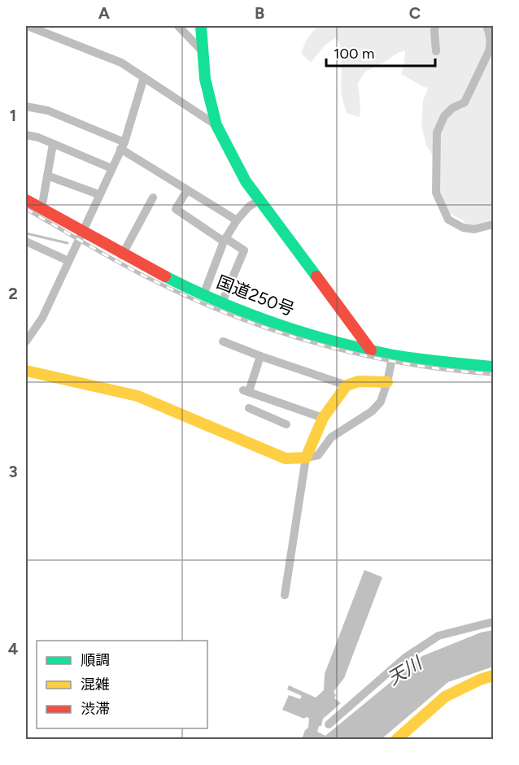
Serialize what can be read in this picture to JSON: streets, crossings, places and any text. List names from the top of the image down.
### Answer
{
  "streets": {
    "main road": ["国道250号"]
  },
  "water": ["天川"],
  "legend": ["順調", "混雑", "渋滞"],
  "scale_bar": "100 m",
  "grid": {
    "columns": ["A", "B", "C"],
    "rows": [
      "1",
      "2",
      "3",
      "4"
    ]
  }
}
